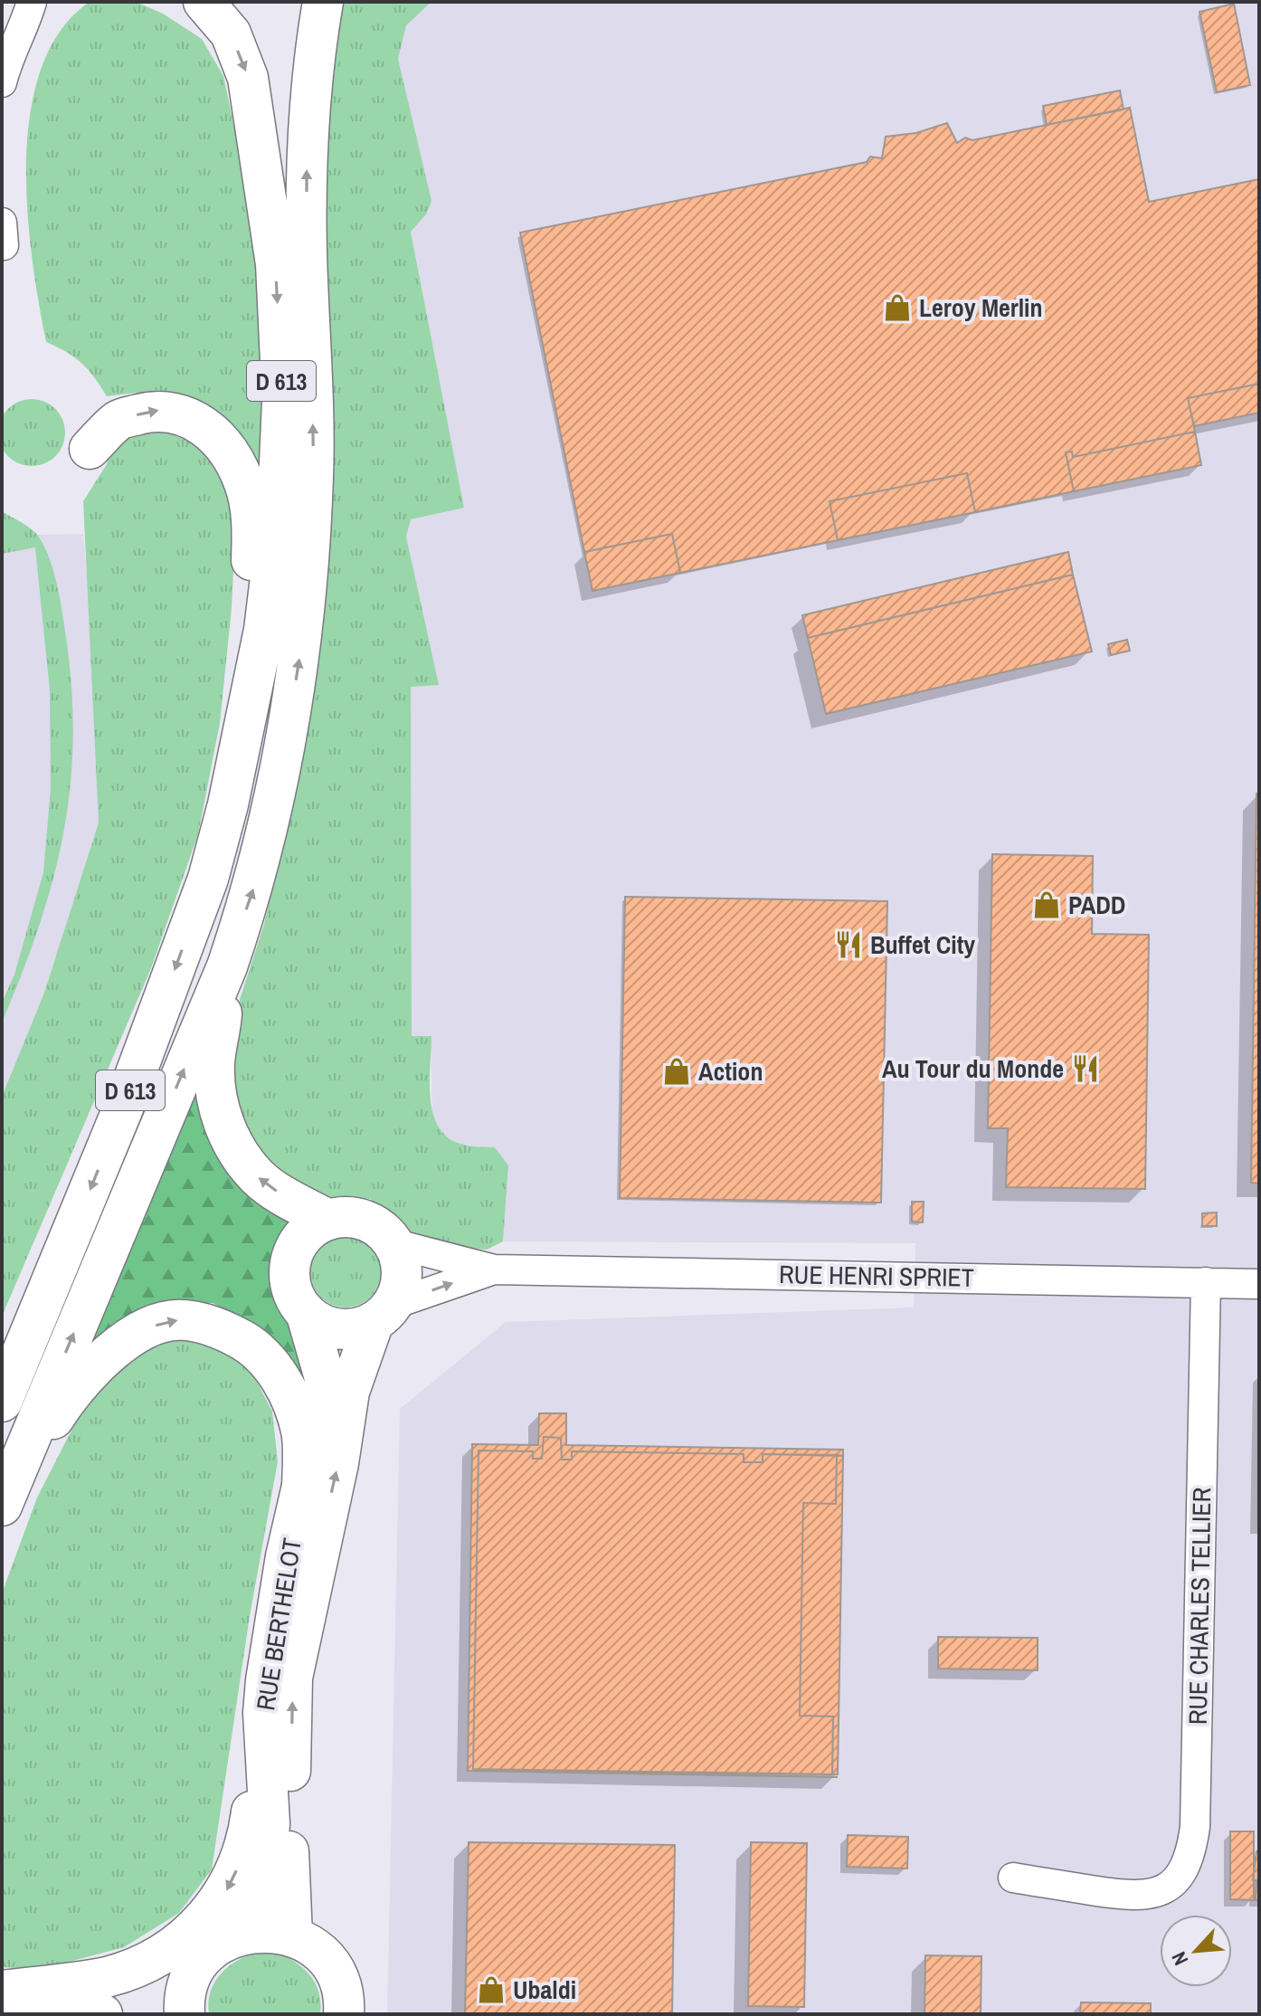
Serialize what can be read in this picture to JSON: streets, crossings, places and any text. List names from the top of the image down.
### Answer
{
  "streets": {
    "main road": ["D 613", "RUE BERTHELOT"],
    "street": ["RUE HENRI SPRIET", "RUE CHARLES TELLIER"]
  },
  "crossings": [
    ["RUE HENRI SPRIET", "RUE CHARLES TELLIER"]
  ],
  "places": {
    "shop": [
      "Leroy Merlin",
      "PADD",
      "Action",
      "Ubaldi"
    ],
    "restaurant": ["Buffet City", "Au Tour du Monde"]
  },
  "north": "bottom left"
}
